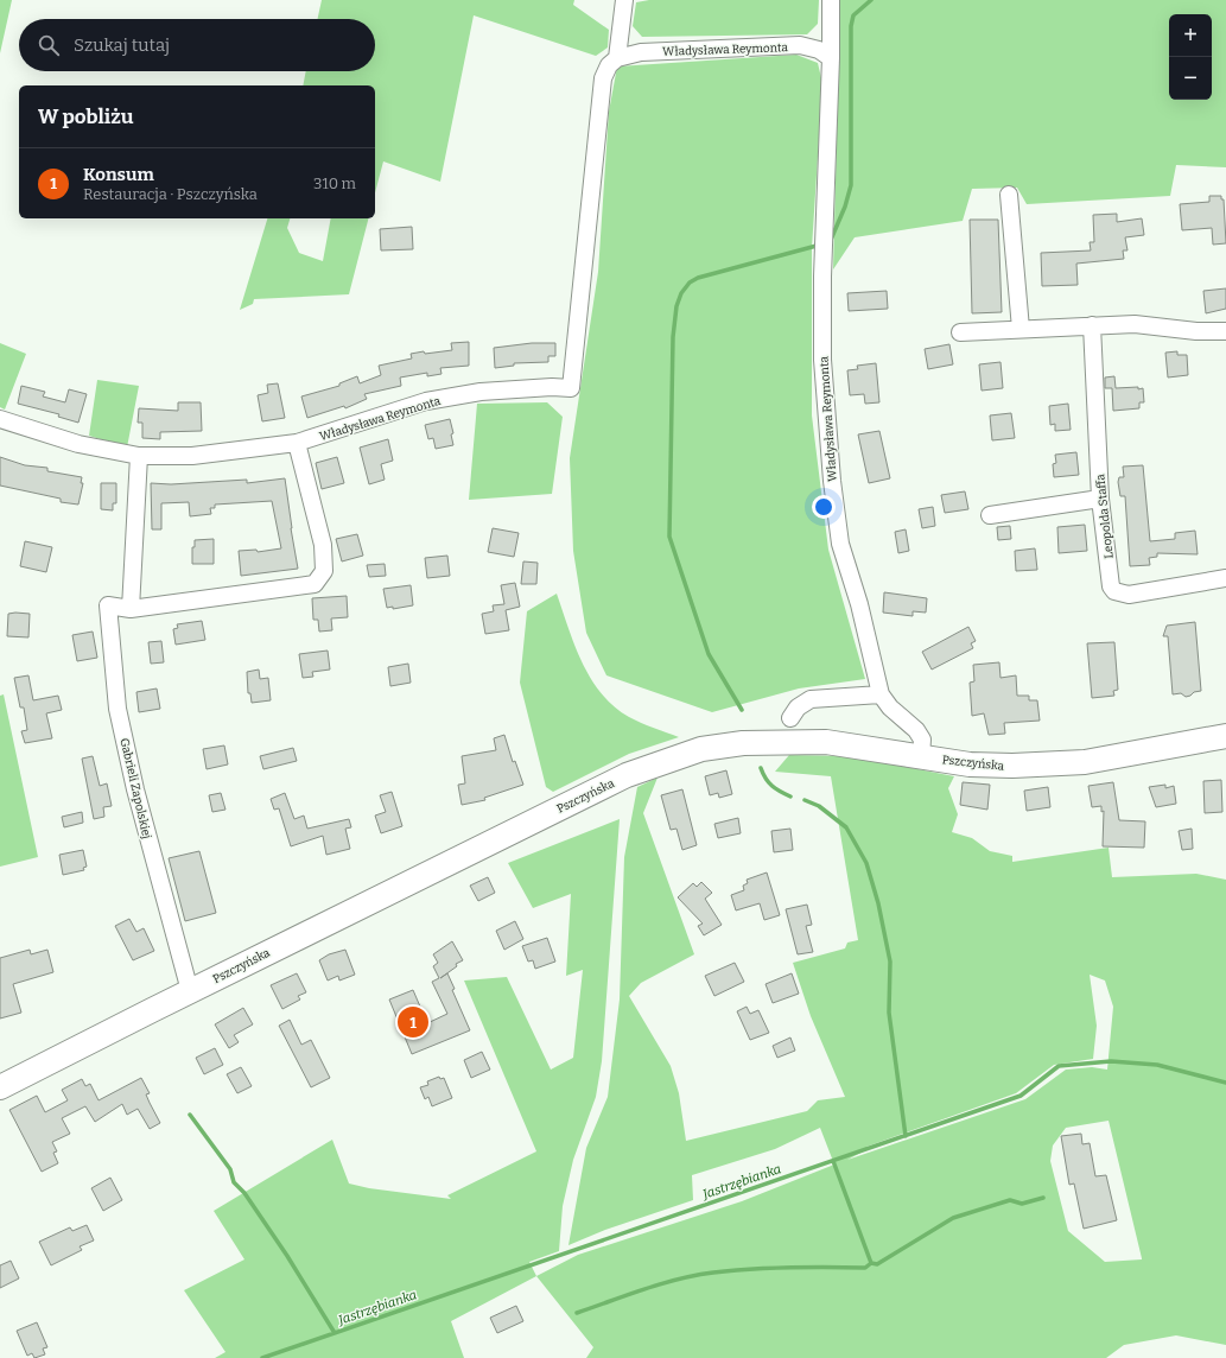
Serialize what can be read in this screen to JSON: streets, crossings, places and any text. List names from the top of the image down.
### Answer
{
  "streets": {
    "street": [
      "Władysława Reymonta",
      "Leopolda Staffa",
      "Pszczyńska",
      "Gabrieli Zapolskiej"
    ]
  },
  "crossings": [
    ["Władysława Reymonta", "Pszczyńska"],
    ["Władysława Reymonta", "Gabrieli Zapolskiej"],
    ["Pszczyńska", "Gabrieli Zapolskiej"]
  ],
  "water": ["Jastrzębianka"],
  "page": {
    "map_buttons": ["+", "−"],
    "search": "Szukaj tutaj",
    "heading": "W pobliżu",
    "list": [
      {
        "mark": "1",
        "name": "Konsum",
        "note": "Restauracja · Pszczyńska",
        "value": "310 m"
      }
    ],
    "pins": "1"
  }
}
